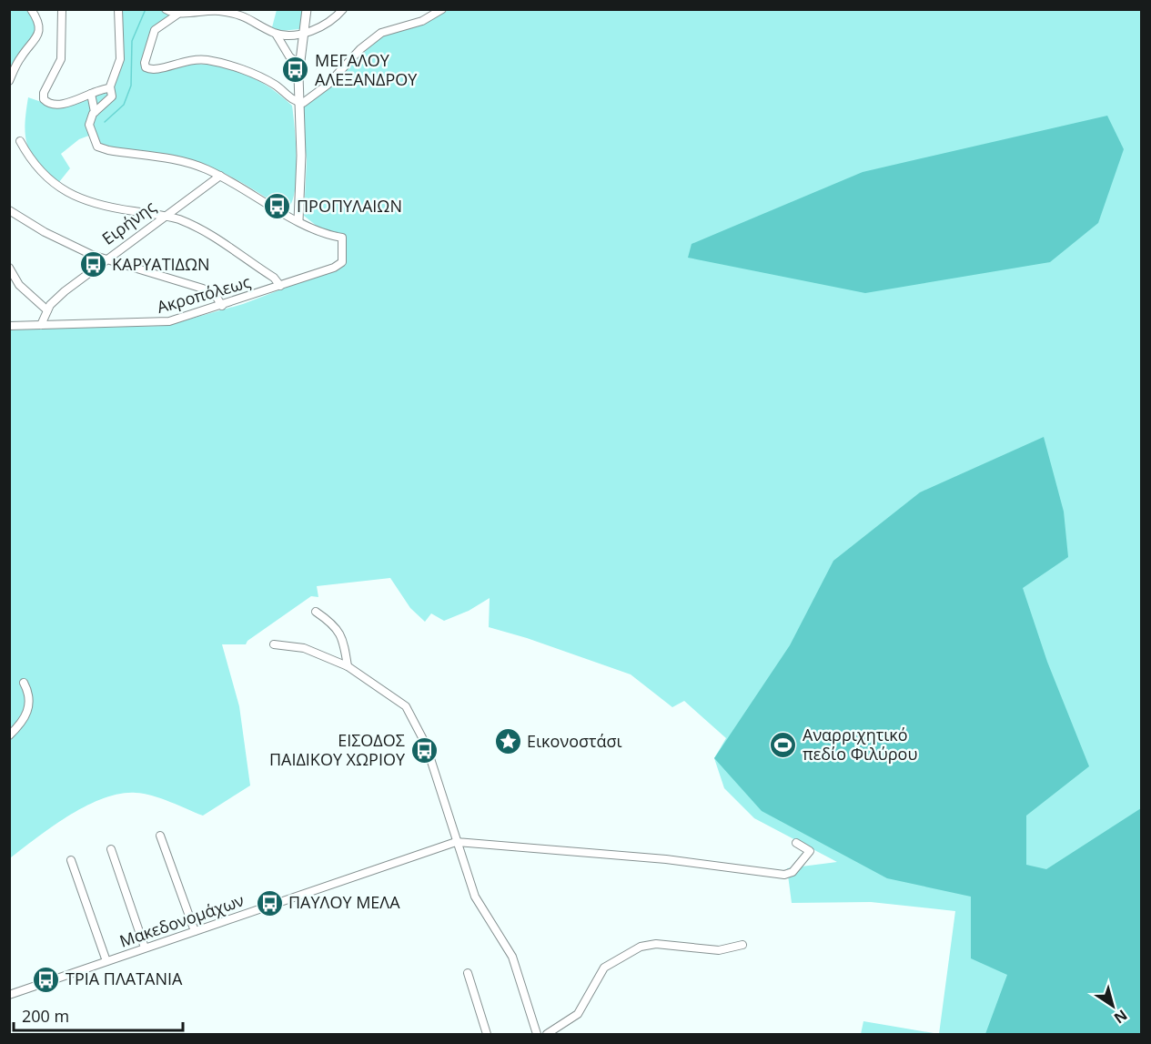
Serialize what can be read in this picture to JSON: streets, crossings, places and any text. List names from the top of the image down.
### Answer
{
  "streets": {
    "street": ["Ειρήνης", "Ακροπόλεως", "Μακεδονομάχων"]
  },
  "crossings": [
    ["Ειρήνης", "Ακροπόλεως"]
  ],
  "places": {
    "bus stop": [
      "ΜΕΓΑΛΟΥ ΑΛΕΞΑΝΔΡΟΥ",
      "ΠΡΟΠΥΛΑΙΩΝ",
      "ΚΑΡΥΑΤΙΔΩΝ",
      "ΕΙΣΟΔΟΣ ΠΑΙΔΙΚΟΥ ΧΩΡΙΟΥ",
      "ΠΑΥΛΟΥ ΜΕΛΑ",
      "ΤΡΙΑ ΠΛΑΤΑΝΙΑ"
    ],
    "place": ["Εικονοστάσι"],
    "sports": ["Αναρριχητικό πεδίο Φιλύρου"]
  },
  "scale_bar": "200 m",
  "north": "bottom right"
}
